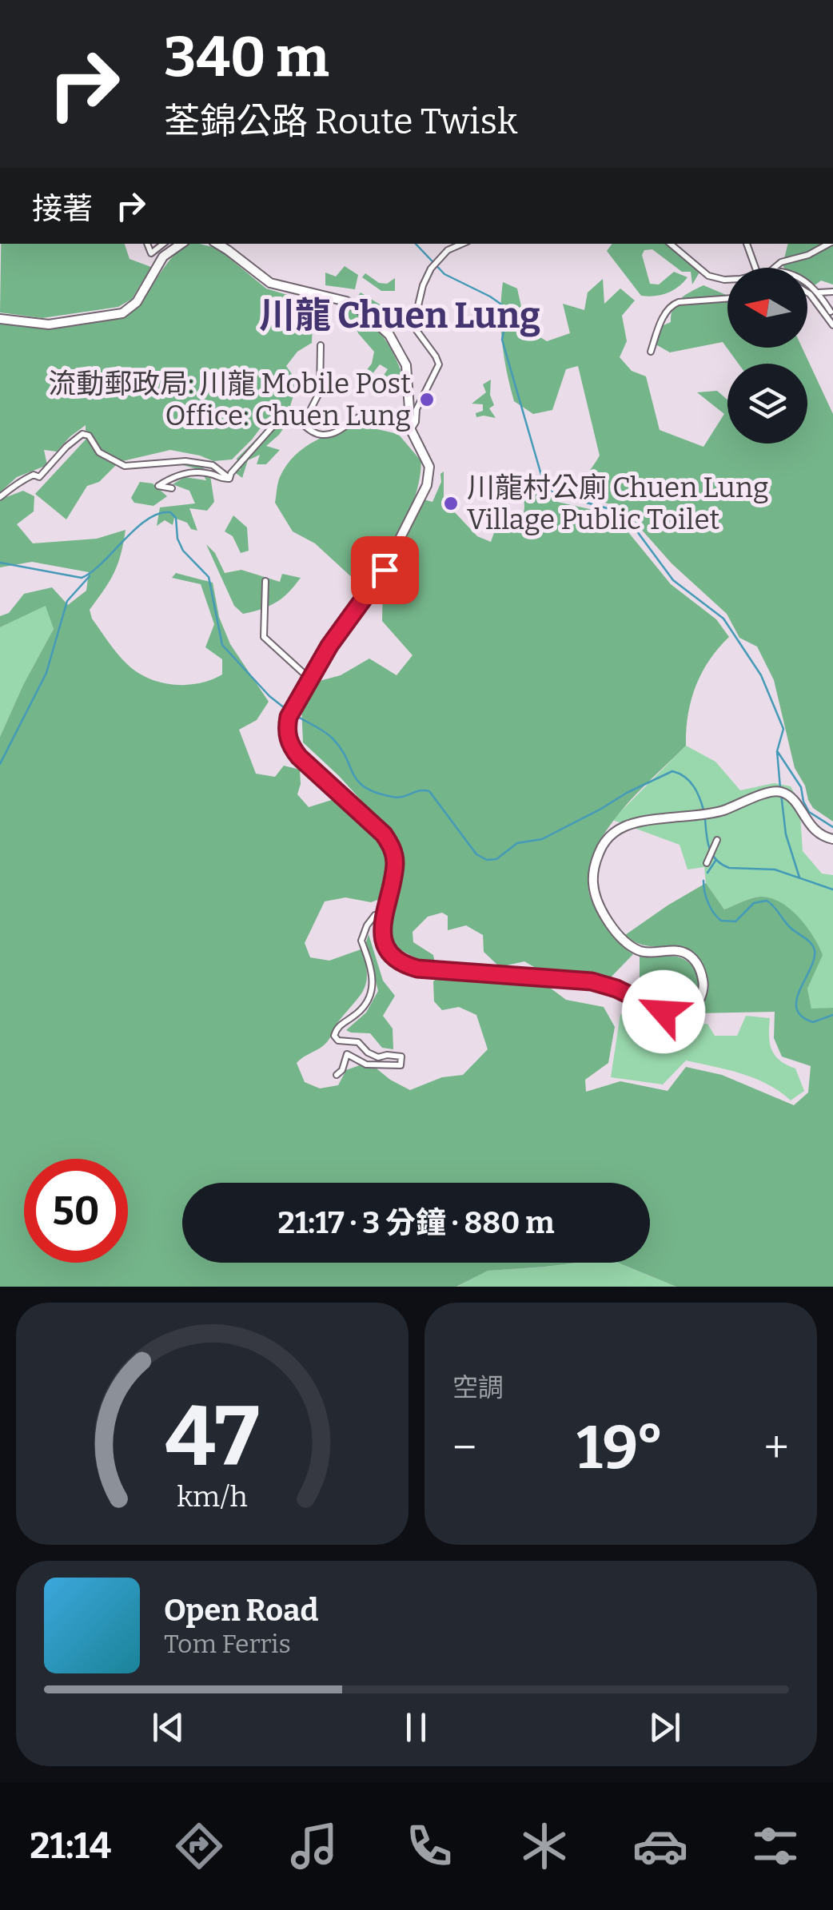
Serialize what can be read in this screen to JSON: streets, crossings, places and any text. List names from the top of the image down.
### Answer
{
  "districts": ["川龍 Chuen Lung"],
  "places": ["流動郵政局: 川龍 Mobile Post Office: Chuen Lung", "川龍村公廁 Chuen Lung Village Public Toilet"],
  "north": "left",
  "page": {
    "turn": ["340 m", "荃錦公路 Route Twisk"],
    "then": "接著",
    "limit": "50",
    "trip": "21:17 · 3 分鐘 · 880 m",
    "tile": "空調",
    "heat": ["−", "19°", "+"],
    "song": ["Open Road", "Tom Ferris"],
    "tabs": "21:14",
    "gauge": ["47", "km/h"]
  }
}
